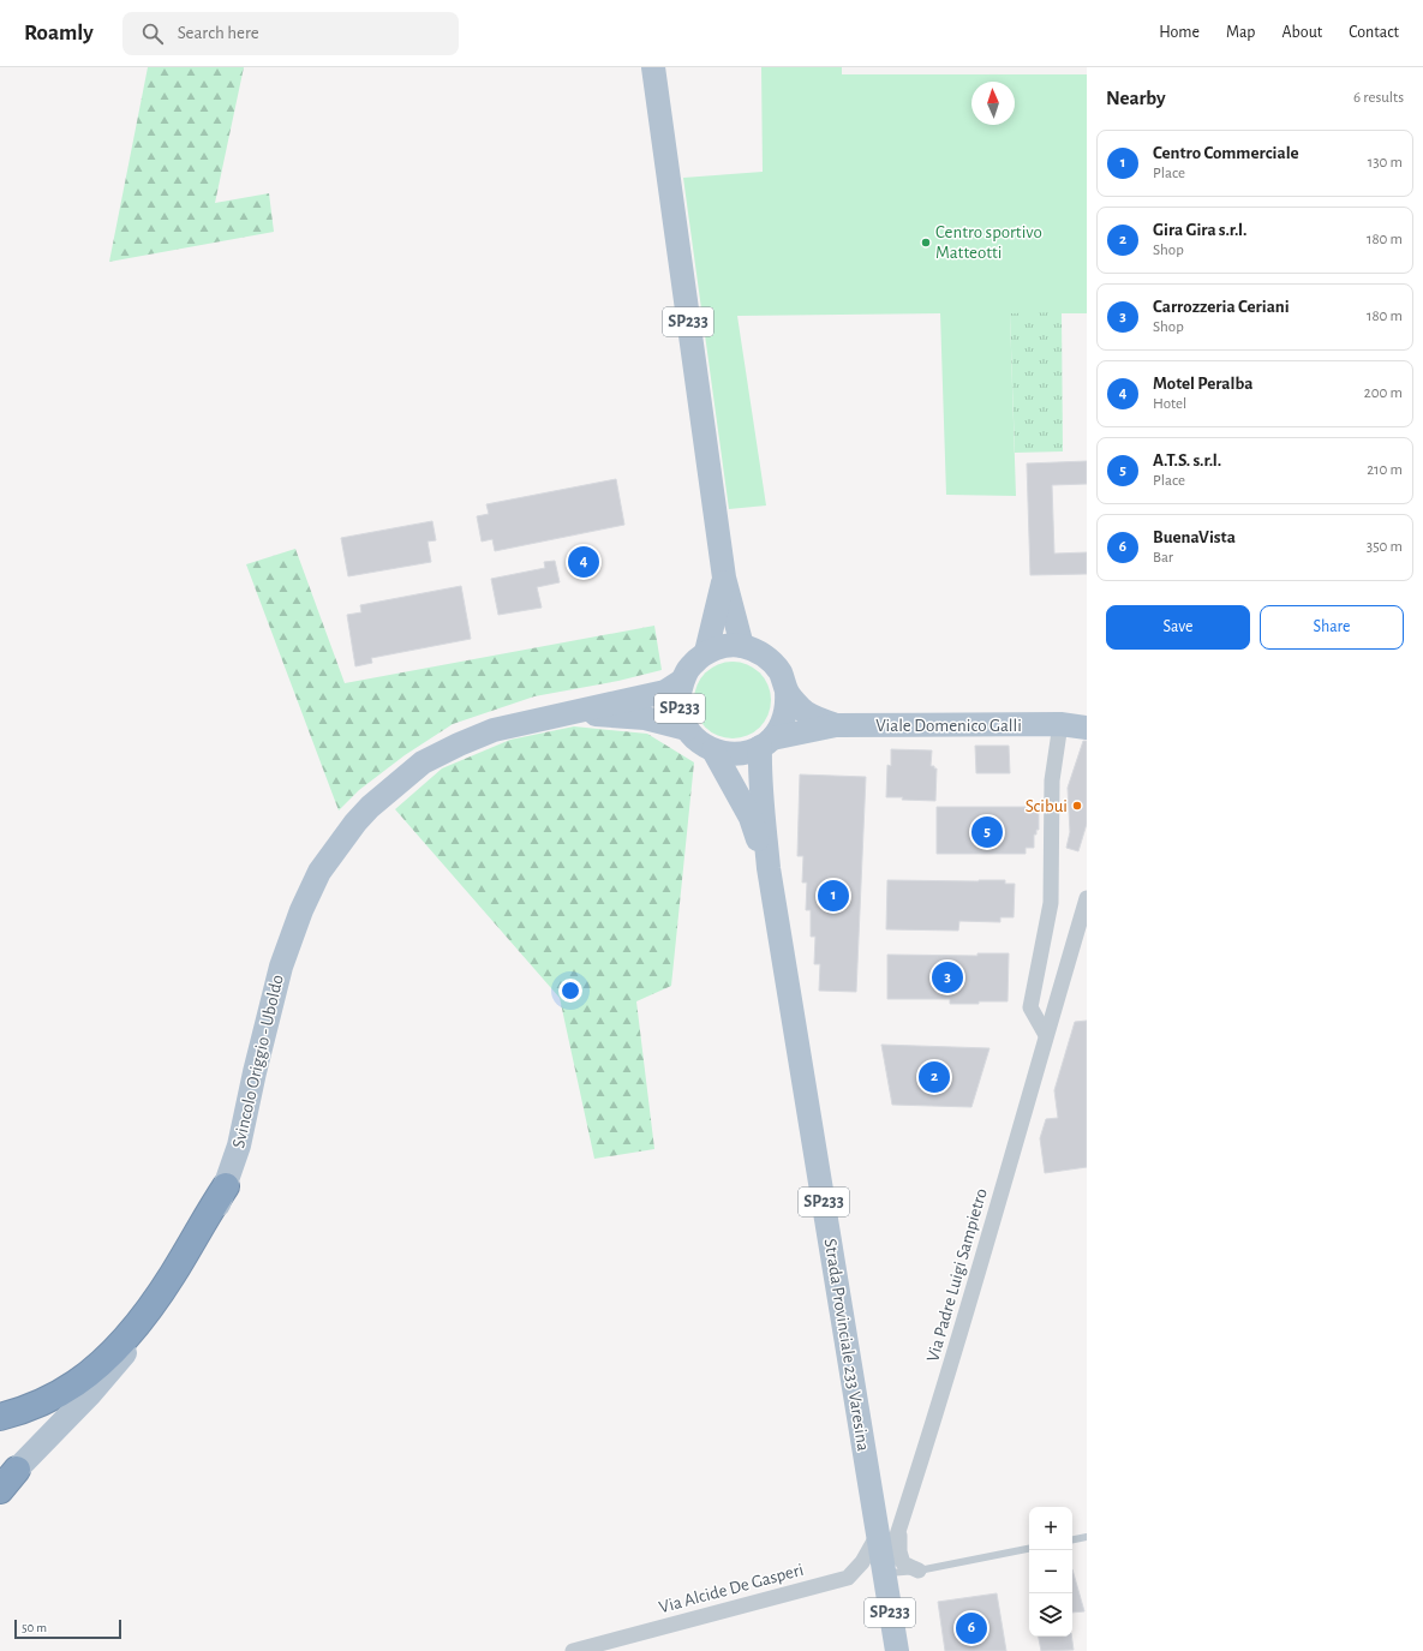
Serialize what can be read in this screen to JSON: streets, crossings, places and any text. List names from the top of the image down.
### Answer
{
  "streets": {
    "main road": [
      "SP233",
      "Viale Domenico Galli",
      "Svincolo Origgio - Uboldo",
      "Strada Provinciale 233 Varesina"
    ],
    "street": ["Via Padre Luigi Sampietro", "Via Alcide De Gasperi"]
  },
  "crossings": [
    ["SP233", "Viale Domenico Galli"],
    ["SP233", "Svincolo Origgio - Uboldo"],
    ["SP233", "Strada Provinciale 233 Varesina"],
    ["Viale Domenico Galli", "Svincolo Origgio - Uboldo"],
    ["Viale Domenico Galli", "Strada Provinciale 233 Varesina"],
    ["Svincolo Origgio - Uboldo", "Strada Provinciale 233 Varesina"],
    ["Via Padre Luigi Sampietro", "Strada Provinciale 233 Varesina"],
    ["Strada Provinciale 233 Varesina", "Via Alcide De Gasperi"]
  ],
  "places": ["Centro sportivo Matteotti", "Scibui"],
  "scale_bar": "50 m",
  "north": "top",
  "page": {
    "header": "Roamly",
    "search": "Search here",
    "nav": [
      "Home",
      "Map",
      "About",
      "Contact"
    ],
    "heading": ["Nearby", "6 results"],
    "list": [
      {
        "mark": "1",
        "name": "Centro Commerciale",
        "note": "Place",
        "value": "130 m"
      },
      {
        "mark": "2",
        "name": "Gira Gira s.r.l.",
        "note": "Shop",
        "value": "180 m"
      },
      {
        "mark": "3",
        "name": "Carrozzeria Ceriani",
        "note": "Shop",
        "value": "180 m"
      },
      {
        "mark": "4",
        "name": "Motel Peralba",
        "note": "Hotel",
        "value": "200 m"
      },
      {
        "mark": "5",
        "name": "A.T.S. s.r.l.",
        "note": "Place",
        "value": "210 m"
      },
      {
        "mark": "6",
        "name": "BuenaVista",
        "note": "Bar",
        "value": "350 m"
      }
    ],
    "pins": [
      "4",
      "5",
      "1",
      "3",
      "2",
      "6"
    ],
    "buttons": ["Save", "Share"],
    "map_buttons": ["+", "−"],
    "scale": "50 m"
  }
}
